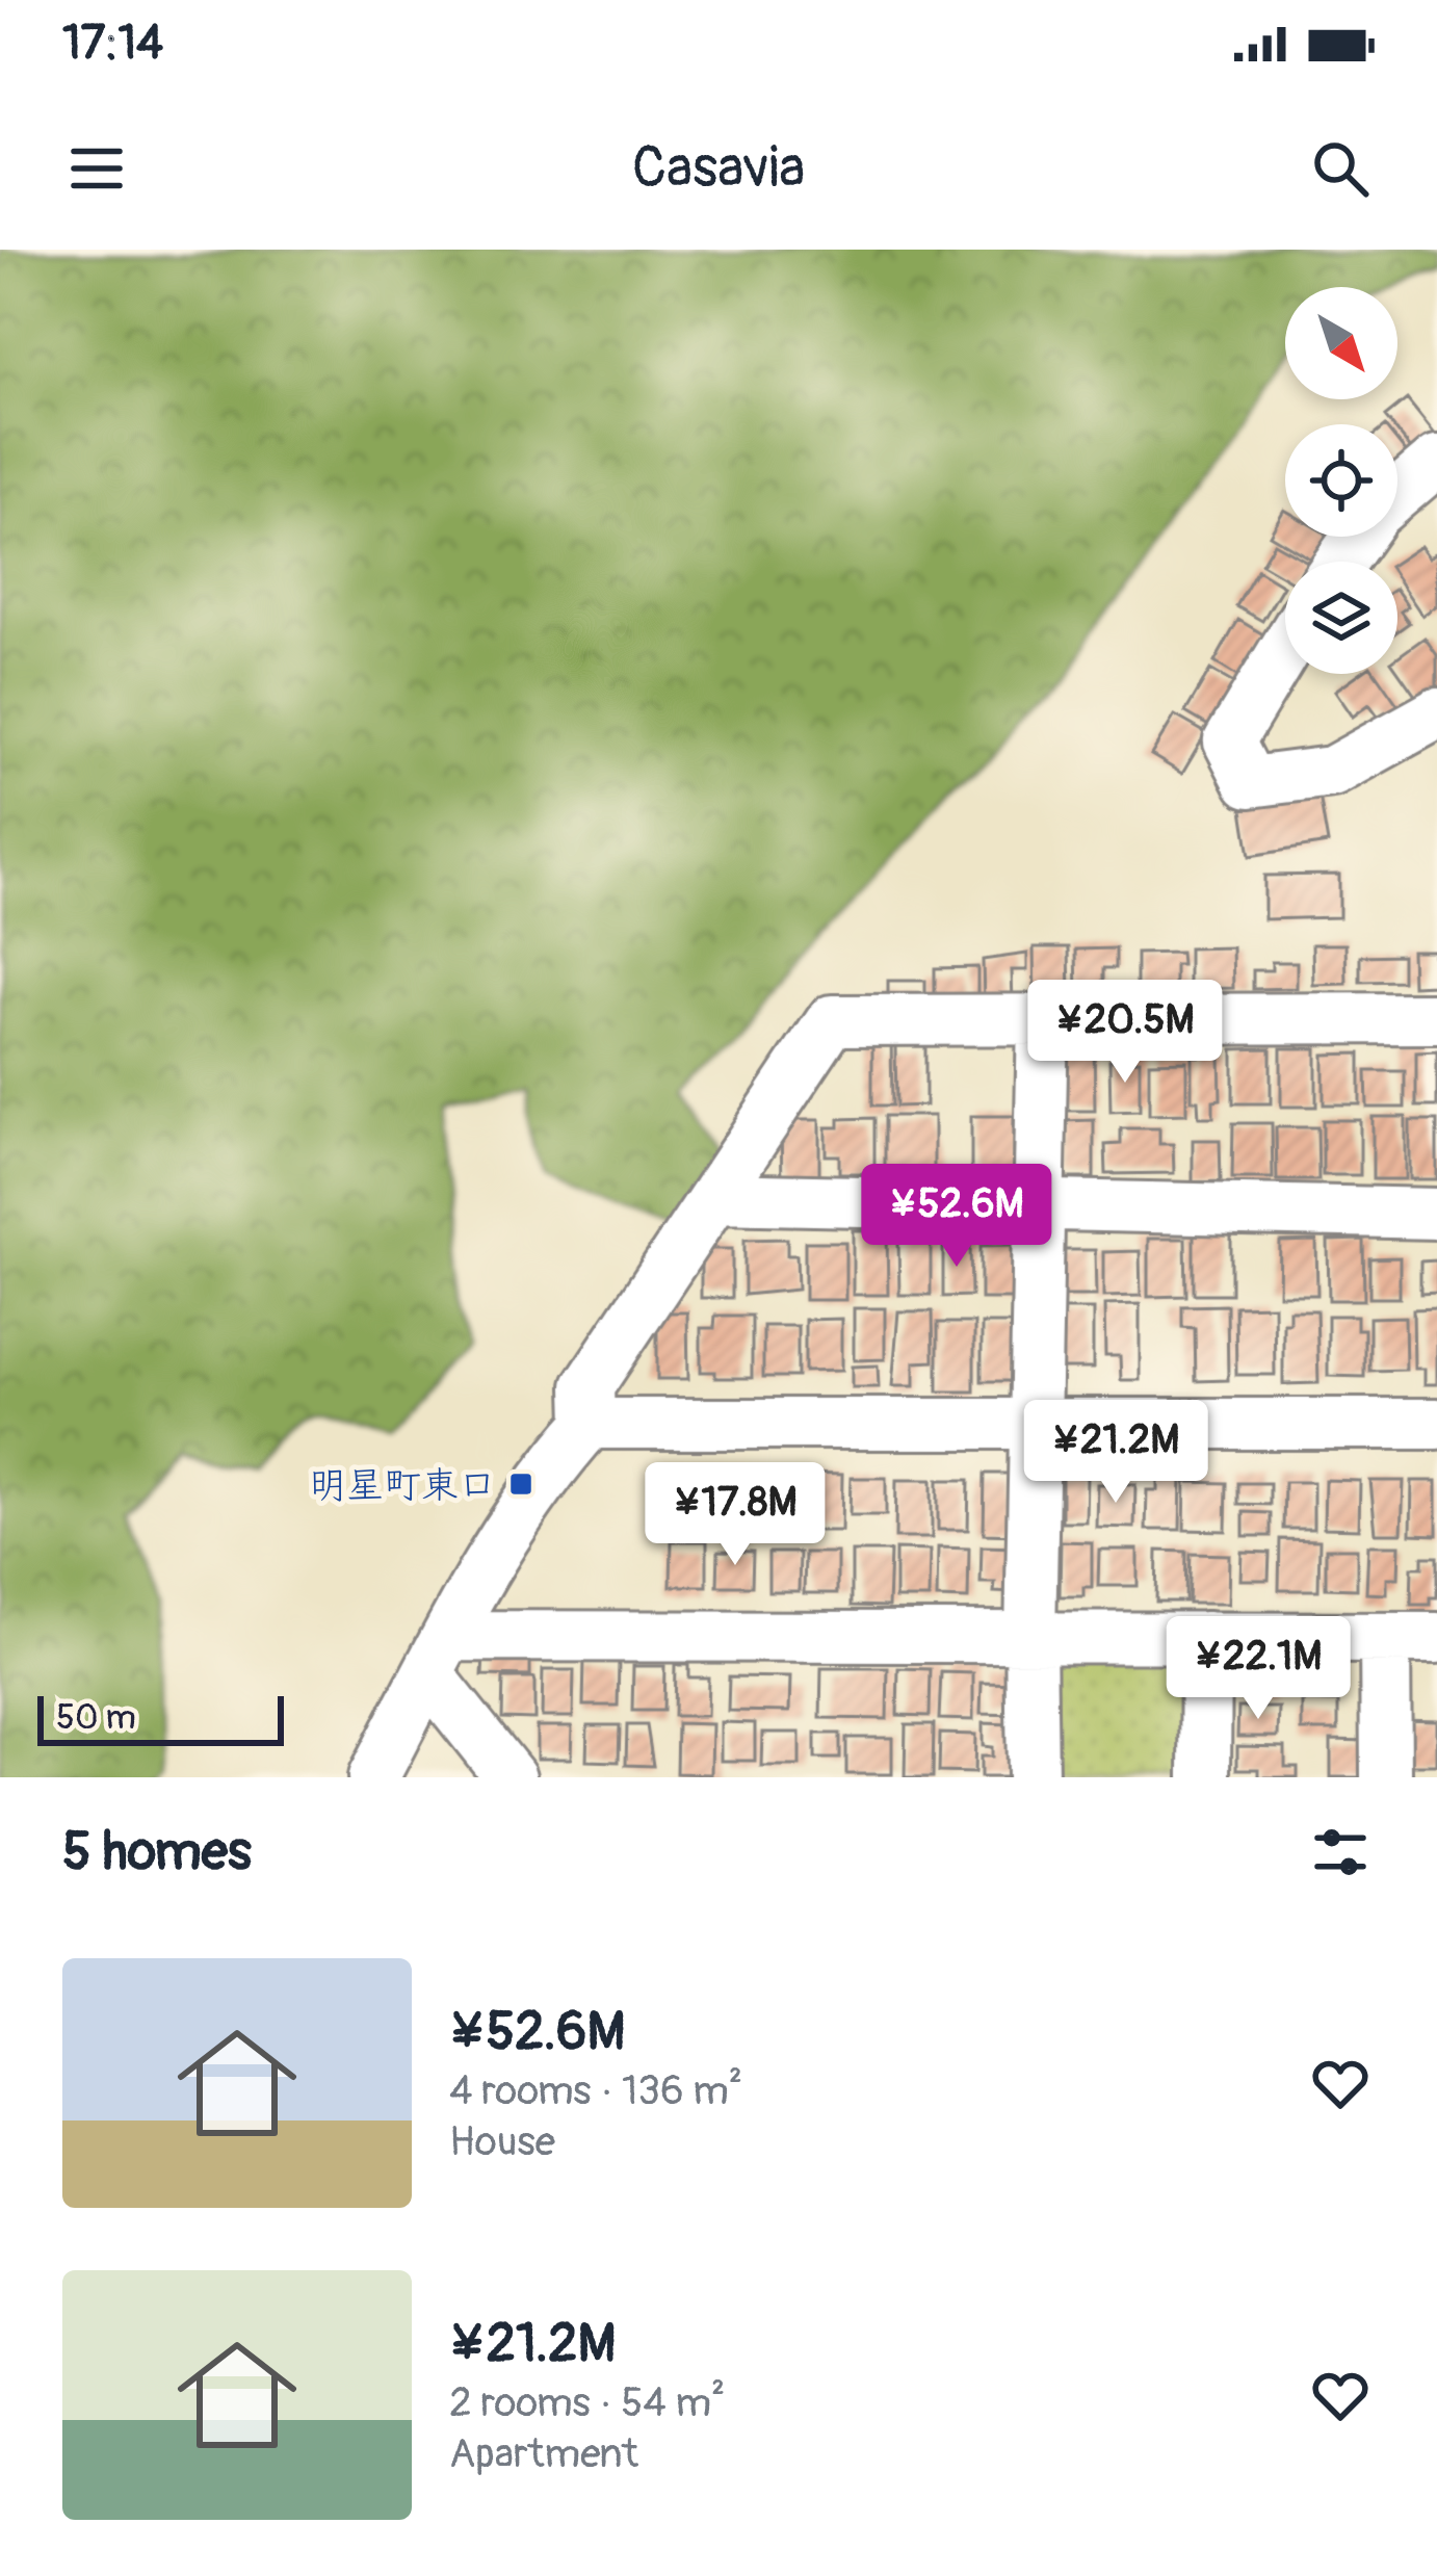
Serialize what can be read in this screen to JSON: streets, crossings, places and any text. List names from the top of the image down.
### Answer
{
  "places": {
    "transit": ["明星町東口"]
  },
  "scale_bar": "50 m",
  "north": "bottom right",
  "page": {
    "status": "17:14",
    "header": "Casavia",
    "price": [
      "¥20.5M",
      "¥52.6M",
      "¥21.2M",
      "¥17.8M",
      "¥22.1M"
    ],
    "scale": "50 m",
    "heading": "5 homes",
    "list": [
      {
        "name": "¥52.6M",
        "note": "4 rooms · 136 m² · House"
      },
      {
        "name": "¥21.2M",
        "note": "2 rooms · 54 m² · Apartment"
      }
    ]
  }
}
